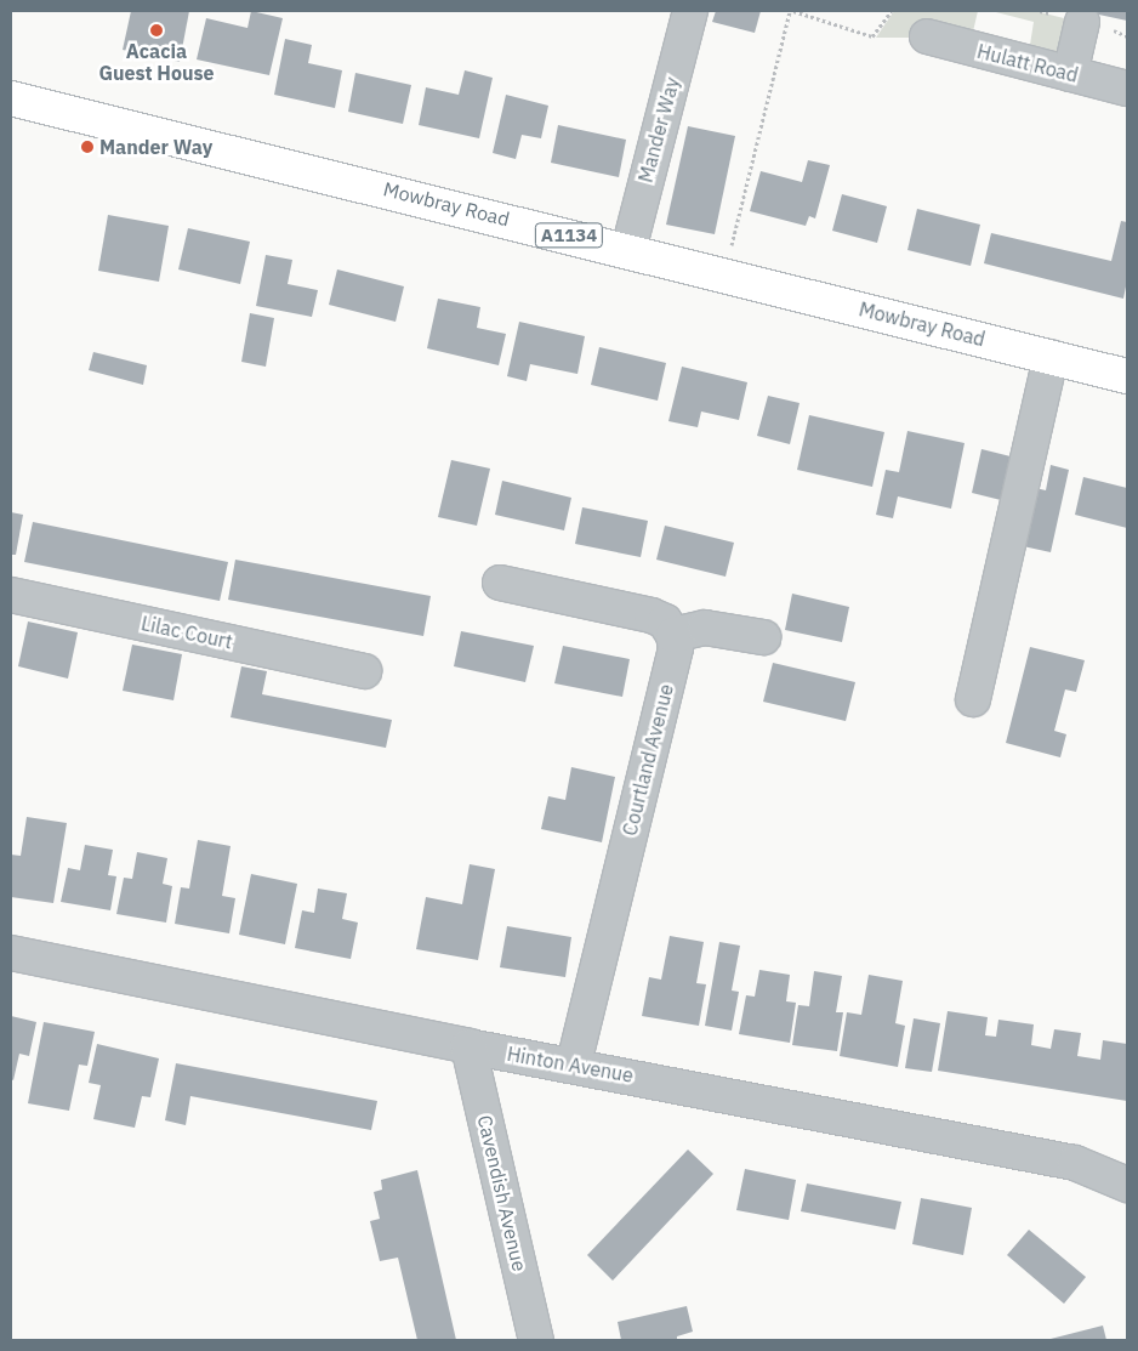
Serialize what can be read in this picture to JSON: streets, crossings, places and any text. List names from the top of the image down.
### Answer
{
  "streets": {
    "main road": ["Mowbray Road", "A1134"],
    "street": [
      "Hulatt Road",
      "Mander Way",
      "Lilac Court",
      "Courtland Avenue",
      "Hinton Avenue",
      "Cavendish Avenue"
    ]
  },
  "crossings": [
    ["Mander Way", "Mowbray Road"],
    ["Courtland Avenue", "Hinton Avenue"],
    ["Hinton Avenue", "Cavendish Avenue"]
  ],
  "places": ["Acacia Guest House", "Mander Way"]
}
